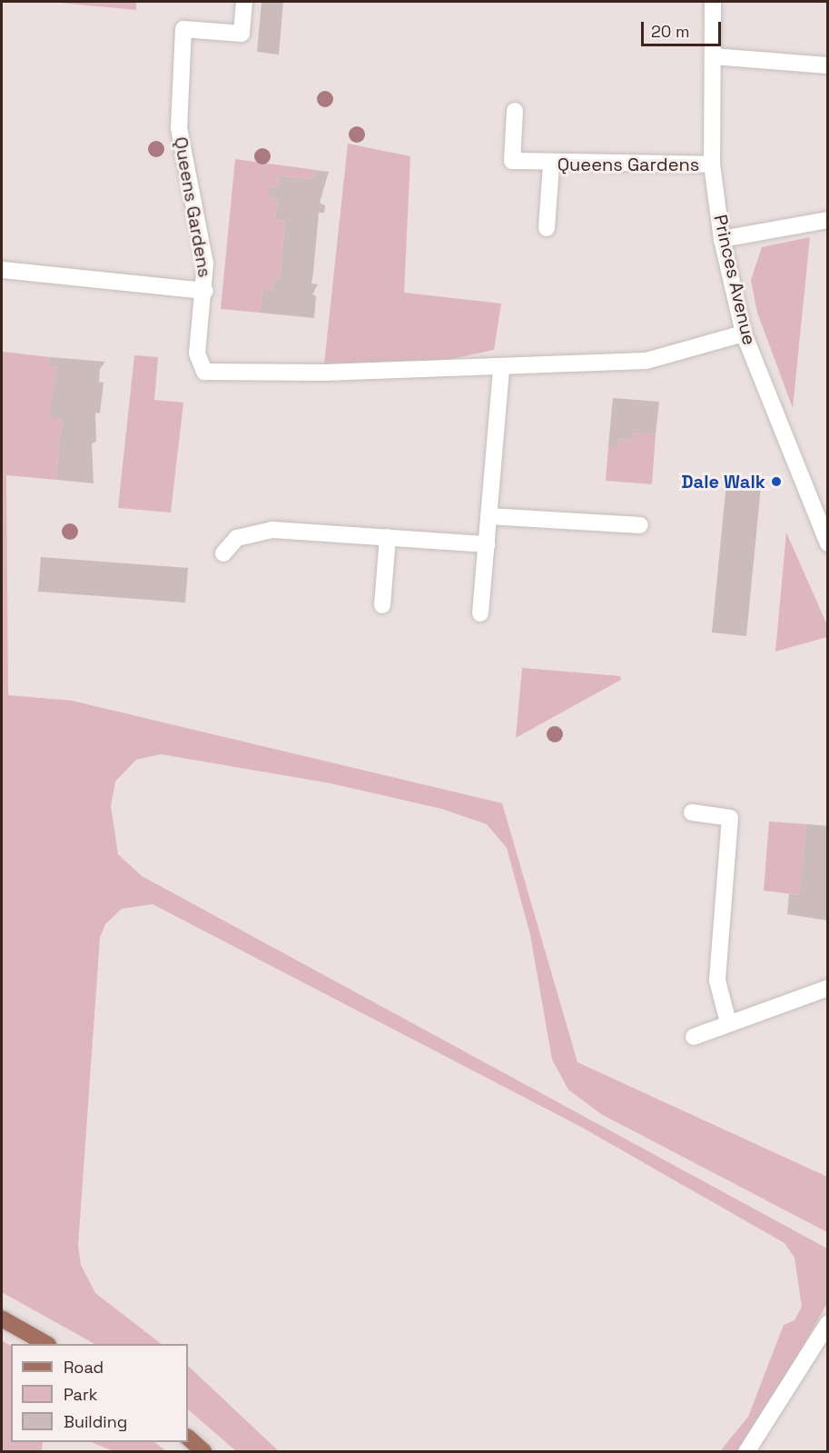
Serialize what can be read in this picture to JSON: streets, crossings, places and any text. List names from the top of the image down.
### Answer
{
  "streets": {
    "street": ["Queens Gardens", "Princes Avenue"]
  },
  "crossings": [
    ["Queens Gardens", "Princes Avenue"]
  ],
  "places": ["Dale Walk"],
  "legend": ["Road", "Park", "Building"],
  "scale_bar": "20 m"
}
